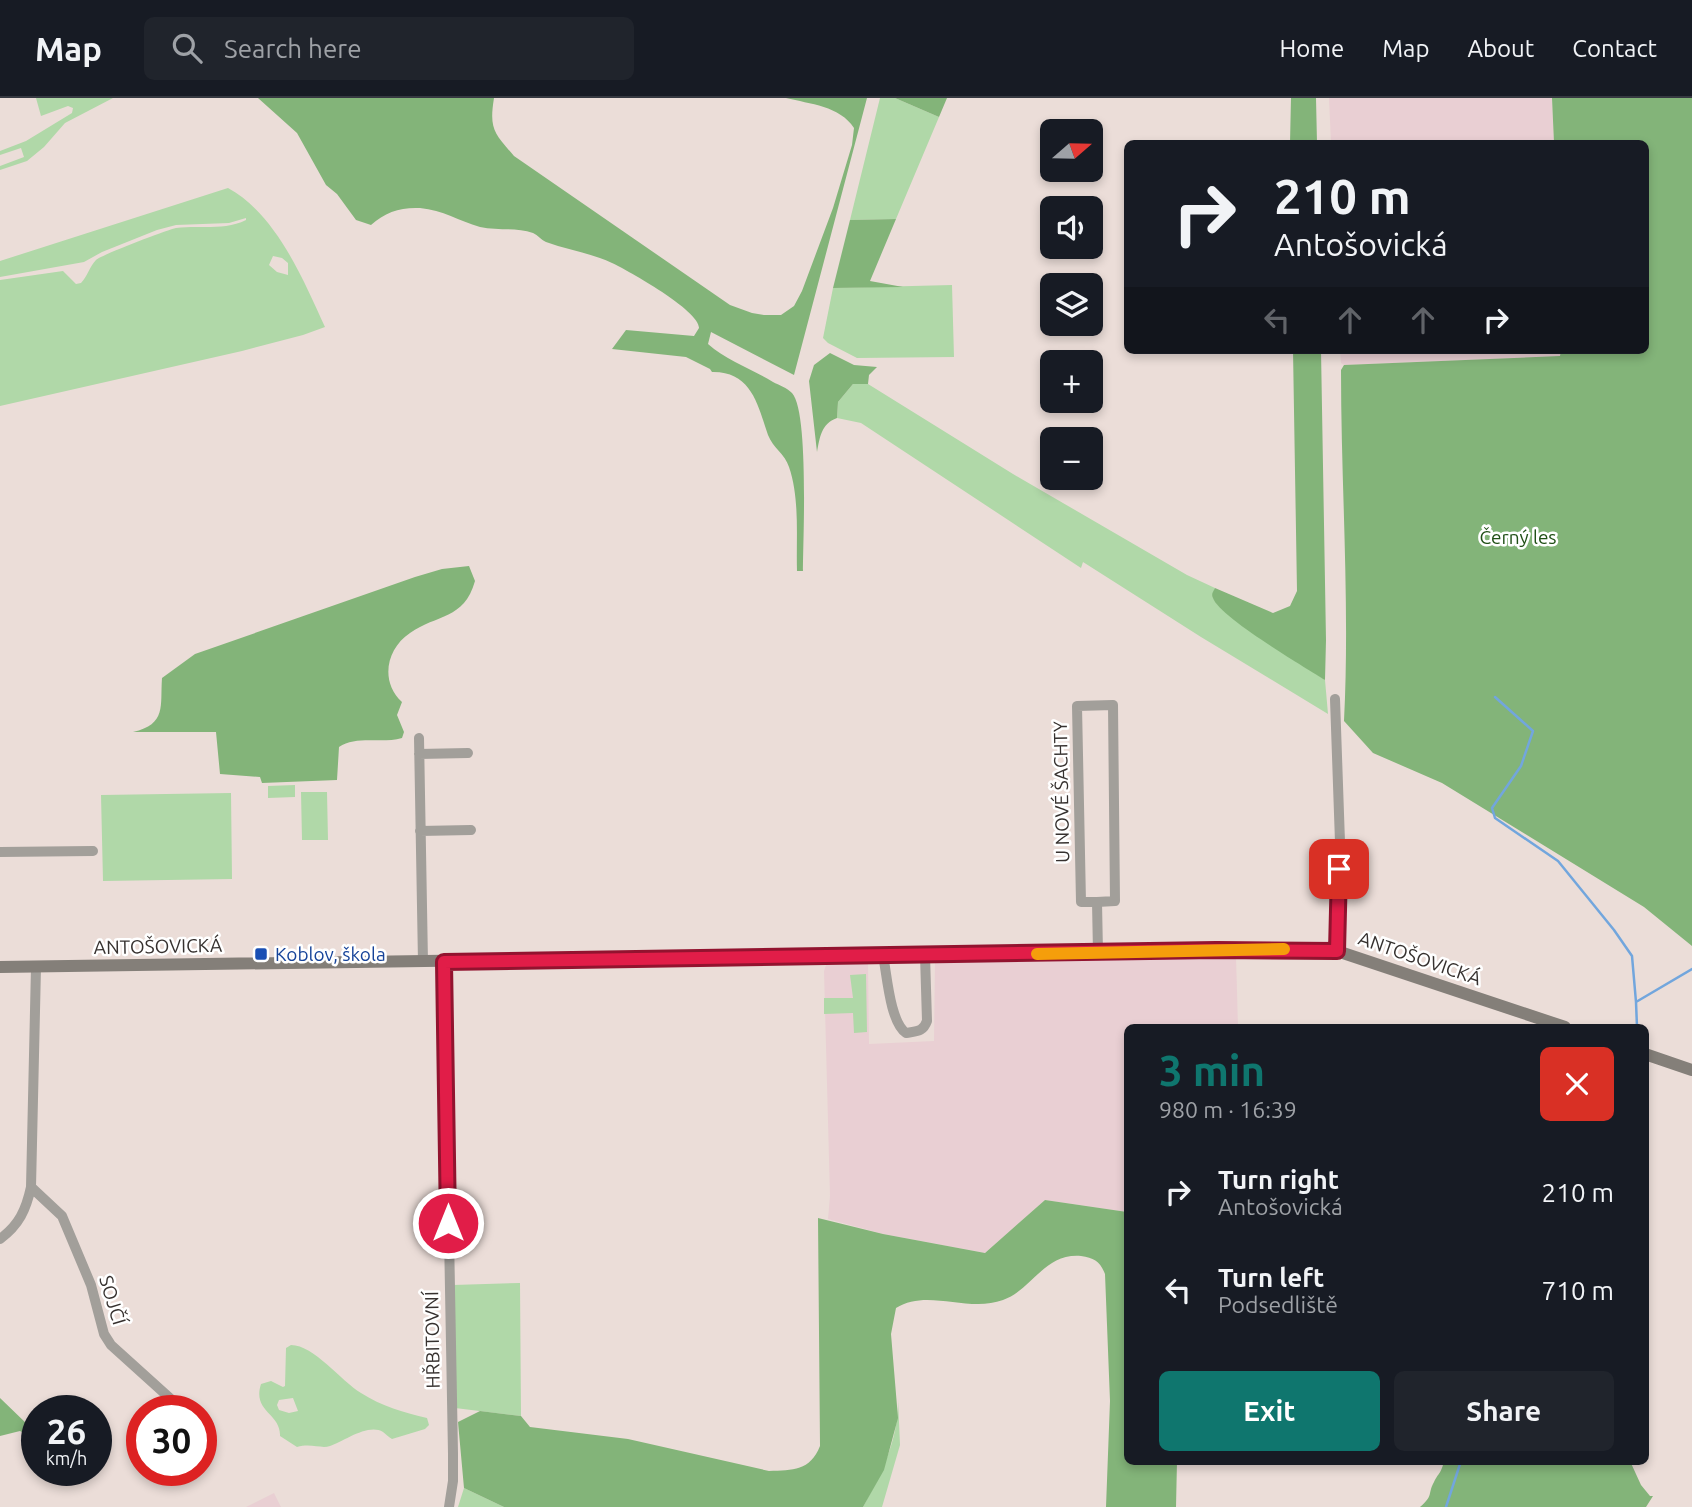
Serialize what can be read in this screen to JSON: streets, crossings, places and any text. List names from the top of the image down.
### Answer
{
  "streets": {
    "street": [
      "U NOVÉ ŠACHTY",
      "ANTOŠOVICKÁ",
      "SOJČÍ",
      "HŘBITOVNÍ"
    ]
  },
  "crossings": [
    ["ANTOŠOVICKÁ", "HŘBITOVNÍ"]
  ],
  "parks": ["Černý les"],
  "places": {
    "transit": ["Koblov, škola"]
  },
  "north": "right",
  "page": {
    "header": "Map",
    "search": "Search here",
    "nav": [
      "Home",
      "Map",
      "About",
      "Contact"
    ],
    "map_buttons": ["+", "−"],
    "turn": ["210 m", "Antošovická"],
    "heading": ["3 min", "980 m · 16:39"],
    "list": [
      {
        "name": "Turn right",
        "note": "Antošovická",
        "value": "210 m"
      },
      {
        "name": "Turn left",
        "note": "Podsedliště",
        "value": "710 m"
      }
    ],
    "buttons": ["Exit", "Share"],
    "speed": "26 km/h",
    "limit": "30"
  }
}
